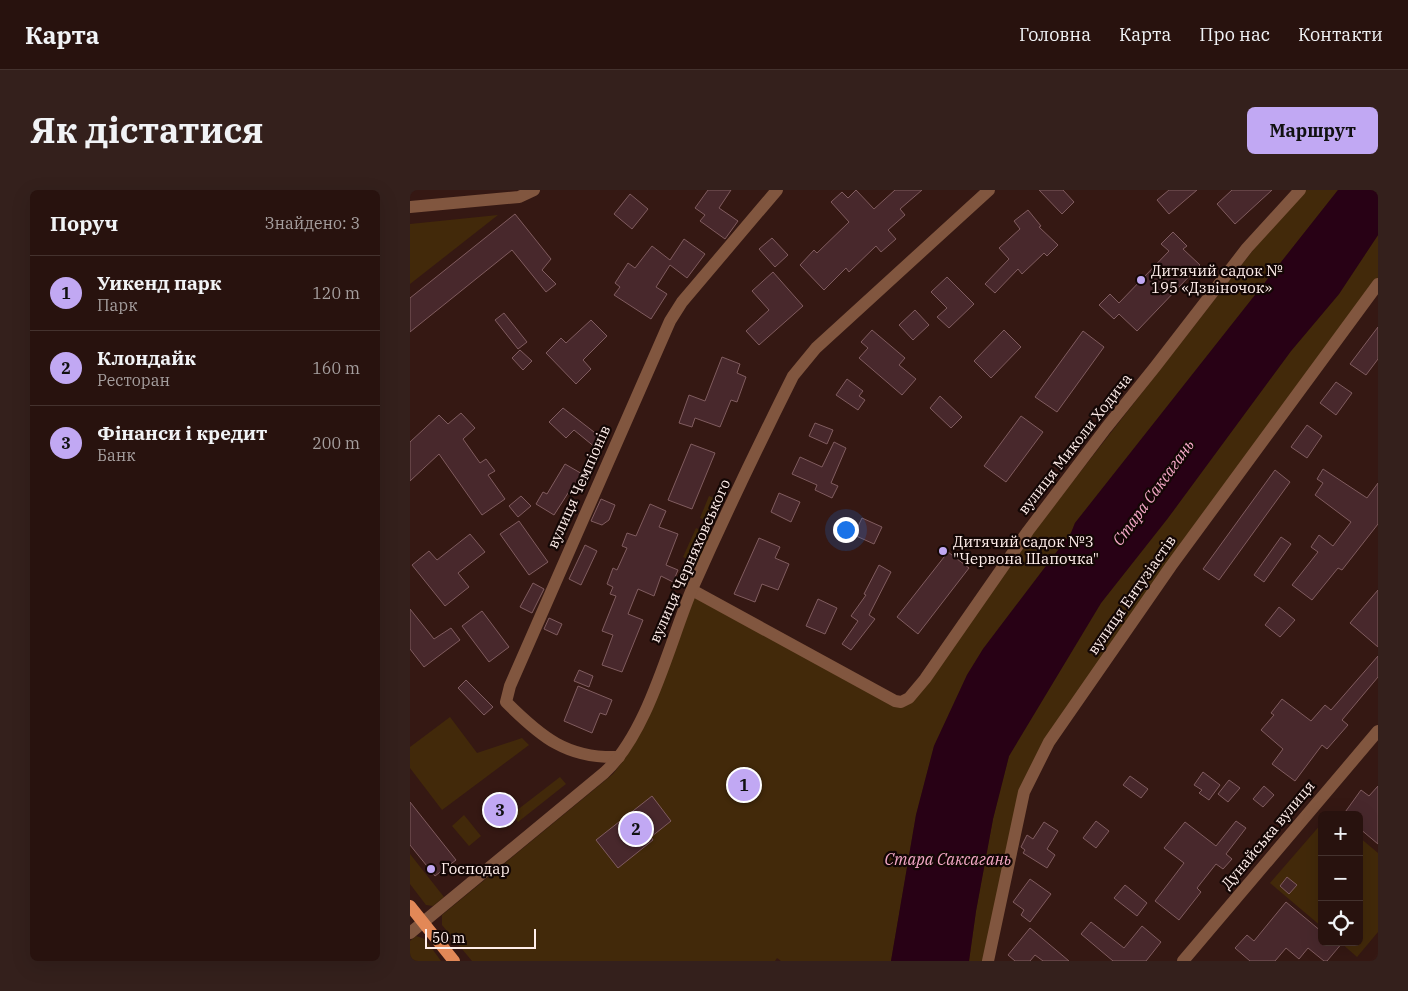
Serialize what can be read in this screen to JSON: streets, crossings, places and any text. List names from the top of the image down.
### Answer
{
  "streets": {
    "street": [
      "вулиця Миколи Ходича",
      "вулиця Чемпіонів",
      "вулиця Черняховського",
      "вулиця Ентузіастів",
      "Дунайська вулиця"
    ]
  },
  "crossings": [
    ["вулиця Миколи Ходича", "вулиця Черняховського"],
    ["вулиця Чемпіонів", "вулиця Черняховського"]
  ],
  "water": ["Стара Саксагань"],
  "places": ["Дитячий садок № 195 «Дзвіночок»", "Дитячий садок №3 \"Червона Шапочка\"", "Господар"],
  "scale_bar": "50 m",
  "page": {
    "header": "Карта",
    "nav": [
      "Головна",
      "Карта",
      "Про нас",
      "Контакти"
    ],
    "title": "Як дістатися",
    "buttons": "Маршрут",
    "heading": ["Поруч", "Знайдено: 3"],
    "list": [
      {
        "mark": "1",
        "name": "Уикенд парк",
        "note": "Парк",
        "value": "120 m"
      },
      {
        "mark": "2",
        "name": "Клондайк",
        "note": "Ресторан",
        "value": "160 m"
      },
      {
        "mark": "3",
        "name": "Фінанси і кредит",
        "note": "Банк",
        "value": "200 m"
      }
    ],
    "pins": ["1", "3", "2"],
    "map_buttons": ["+", "−"],
    "scale": "50 m"
  }
}
